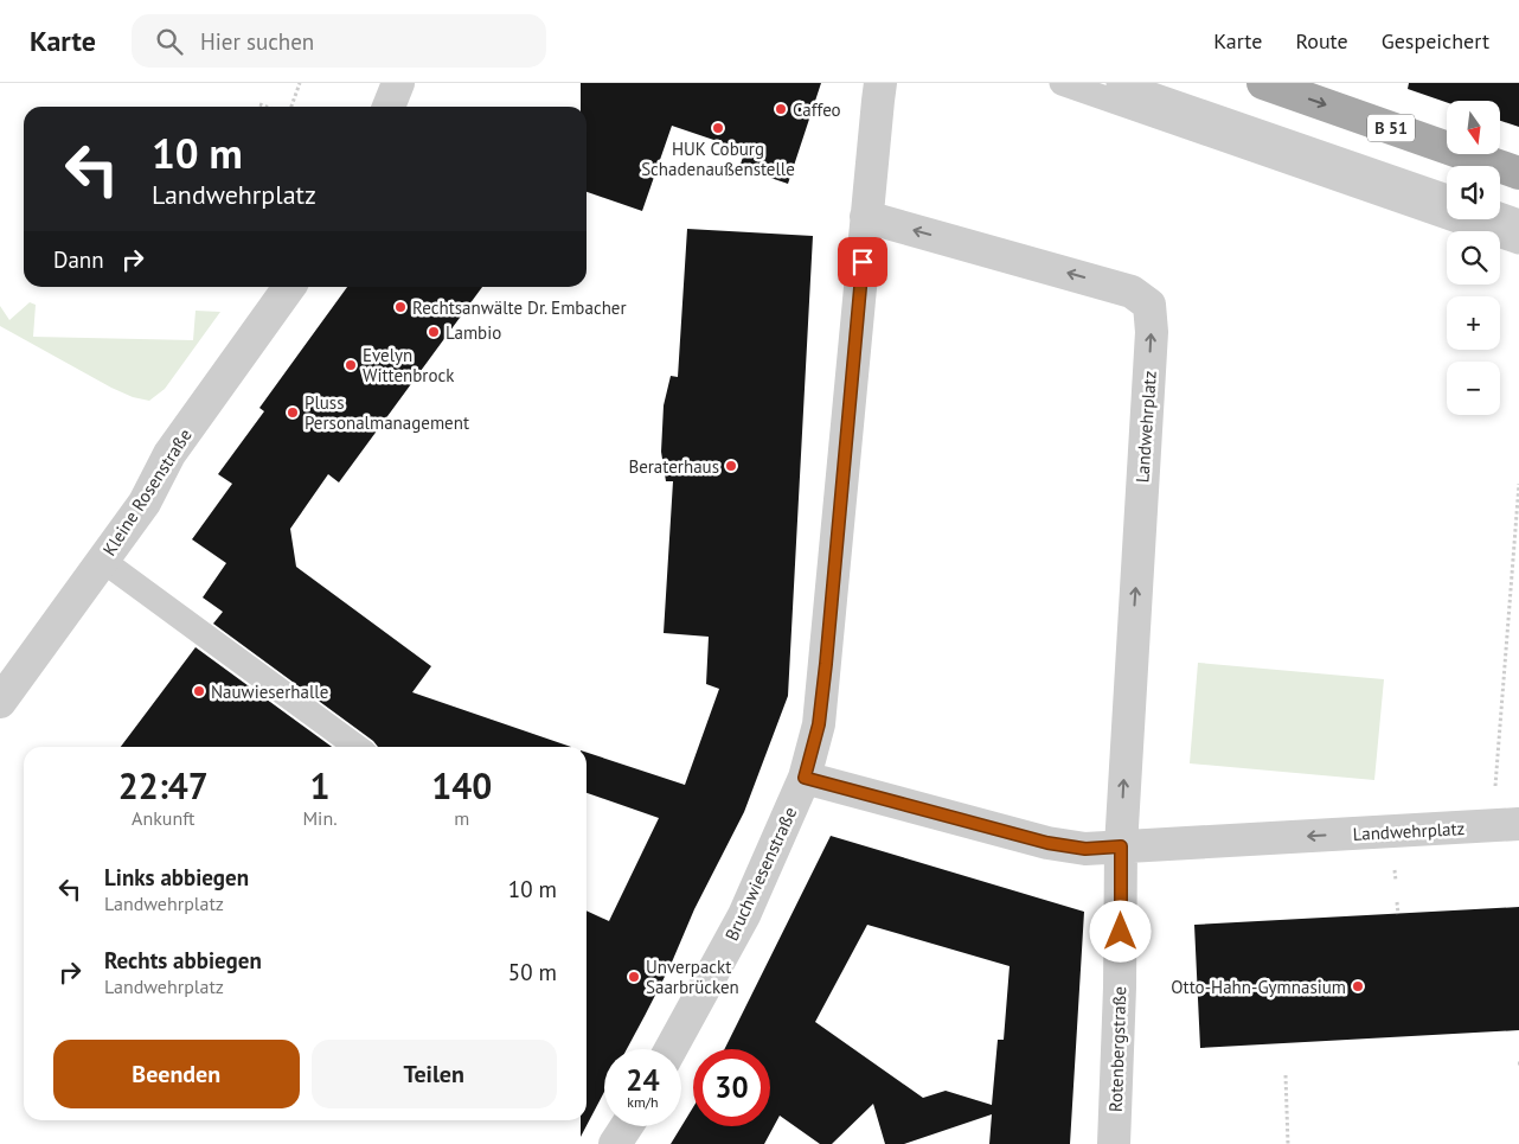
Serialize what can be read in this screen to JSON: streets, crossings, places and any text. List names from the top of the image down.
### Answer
{
  "streets": {
    "main road": ["B 51"],
    "street": [
      "Landwehrplatz",
      "Kleine Rosenstraße",
      "Bruchwiesenstraße",
      "Rotenbergstraße"
    ]
  },
  "crossings": [
    ["Landwehrplatz", "Bruchwiesenstraße"],
    ["Landwehrplatz", "Rotenbergstraße"]
  ],
  "places": [
    "Caffeo",
    "HUK Coburg Schadenaußenstelle",
    "Rechtsanwälte Dr. Embacher",
    "Lambio",
    "Evelyn Wittenbrock",
    "Pluss Personalmanagement",
    "Beraterhaus",
    "Nauwieserhalle",
    "Unverpackt Saarbrücken",
    "Otto-Hahn-Gymnasium"
  ],
  "north": "bottom",
  "page": {
    "header": "Karte",
    "search": "Hier suchen",
    "nav": ["Karte", "Route", "Gespeichert"],
    "map_buttons": ["+", "−"],
    "turn": ["10 m", "Landwehrplatz"],
    "then": "Dann",
    "eta": [
      "22:47",
      "Ankunft",
      "1",
      "Min.",
      "140",
      "m"
    ],
    "list": [
      {
        "name": "Links abbiegen",
        "note": "Landwehrplatz",
        "value": "10 m"
      },
      {
        "name": "Rechts abbiegen",
        "note": "Landwehrplatz",
        "value": "50 m"
      }
    ],
    "buttons": ["Beenden", "Teilen"],
    "speed": "24 km/h",
    "limit": "30"
  }
}
